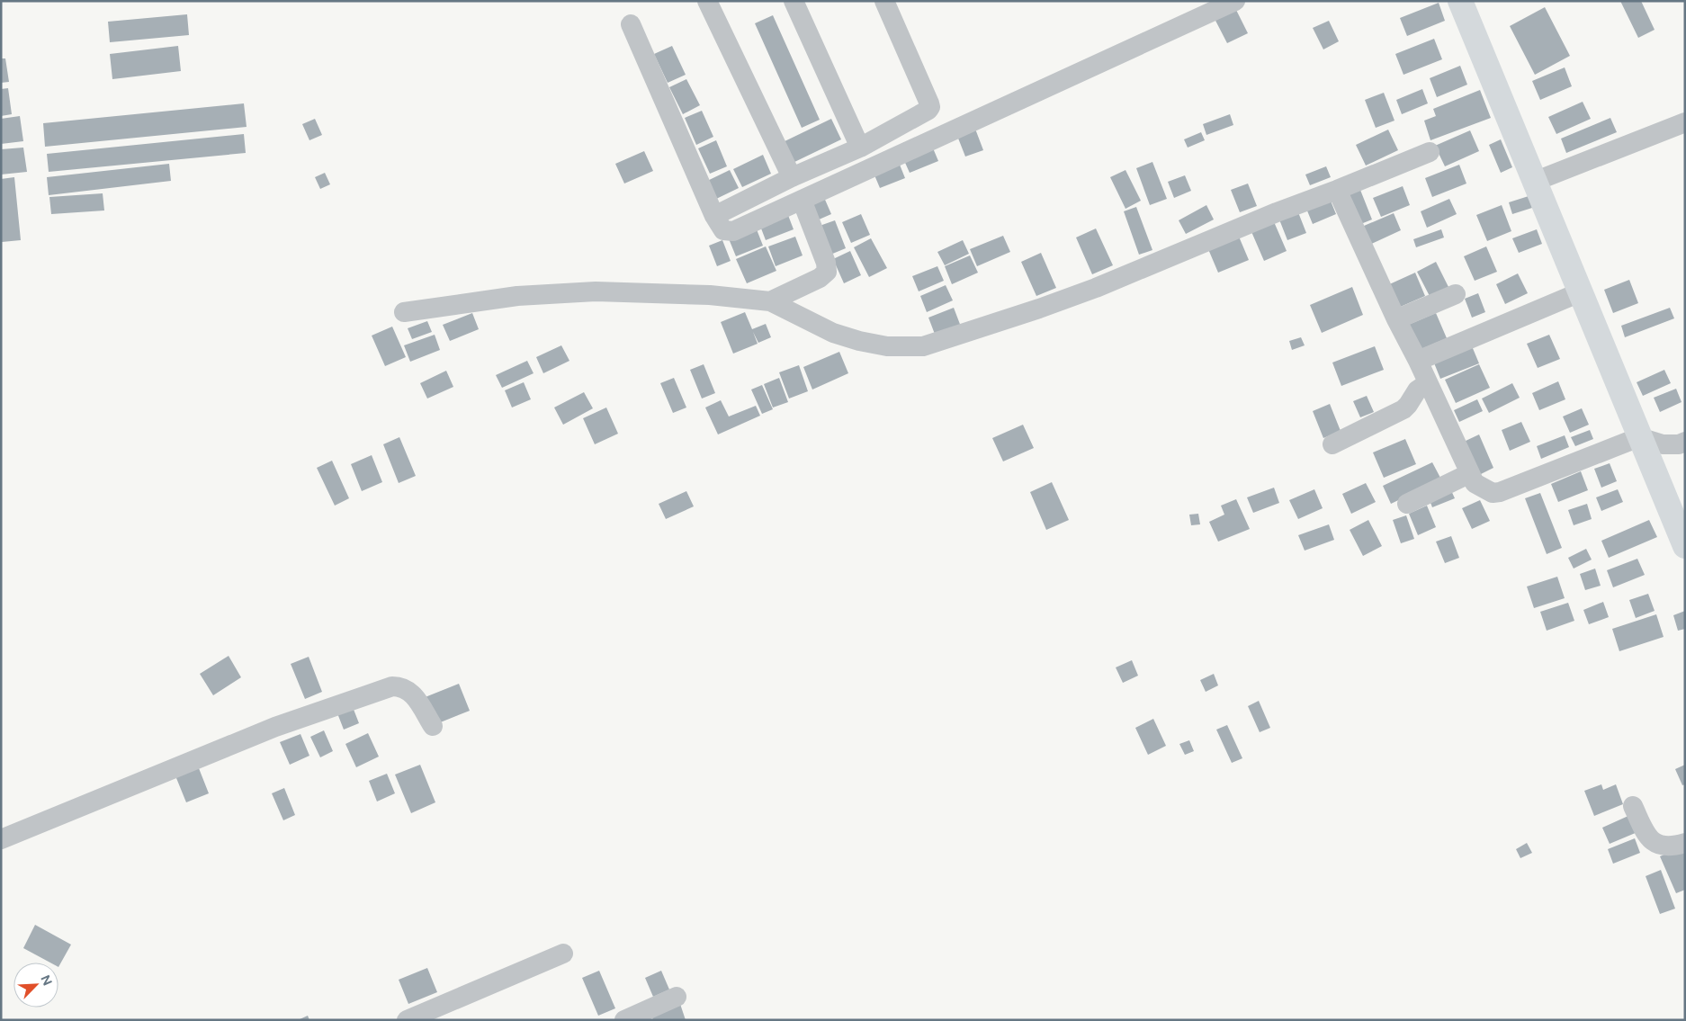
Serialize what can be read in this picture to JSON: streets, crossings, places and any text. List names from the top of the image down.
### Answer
{
  "north": "top right"
}
